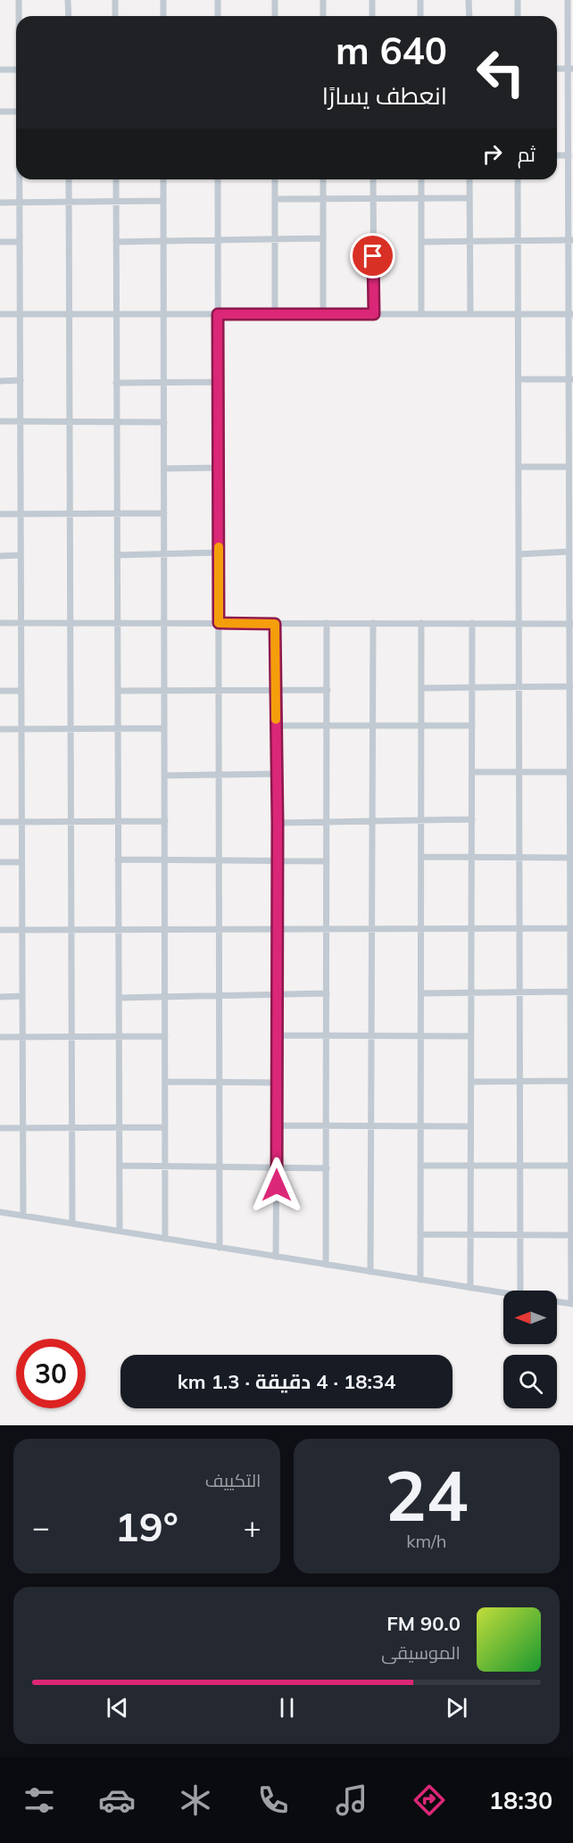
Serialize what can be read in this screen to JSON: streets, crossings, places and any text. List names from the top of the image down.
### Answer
{
  "north": "left",
  "page": {
    "turn": ["640 m", "انعطف يسارًا"],
    "then": "ثم",
    "limit": "30",
    "trip": "18:34 · 4 دقيقة · 1.3 km",
    "tile": [
      ["24", "km/h"],
      "التكييف"
    ],
    "heat": ["−", "19°", "+"],
    "song": ["90.0 FM", "الموسيقى"],
    "tabs": "18:30"
  }
}
